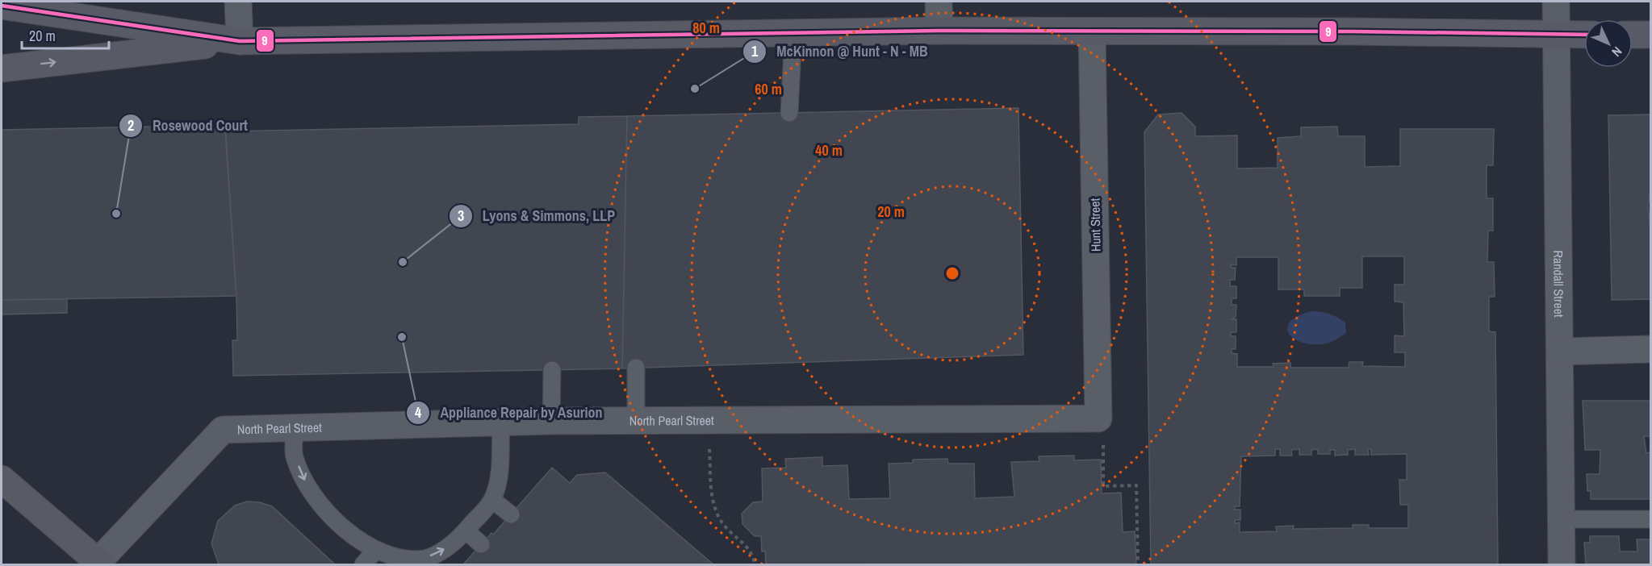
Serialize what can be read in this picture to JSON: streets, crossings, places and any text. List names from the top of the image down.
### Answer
{
  "streets": {
    "street": ["Hunt Street", "Randall Street", "North Pearl Street"]
  },
  "crossings": [
    ["Hunt Street", "North Pearl Street"]
  ],
  "places": [
    "McKinnon @ Hunt - N - MB",
    "Rosewood Court",
    "Lyons & Simmons, LLP",
    "Appliance Repair by Asurion"
  ],
  "lines": ["transit line 9"],
  "scale_bar": "20 m",
  "north": "bottom right",
  "rings": [
    "80 m",
    "60 m",
    "40 m",
    "20 m"
  ]
}
